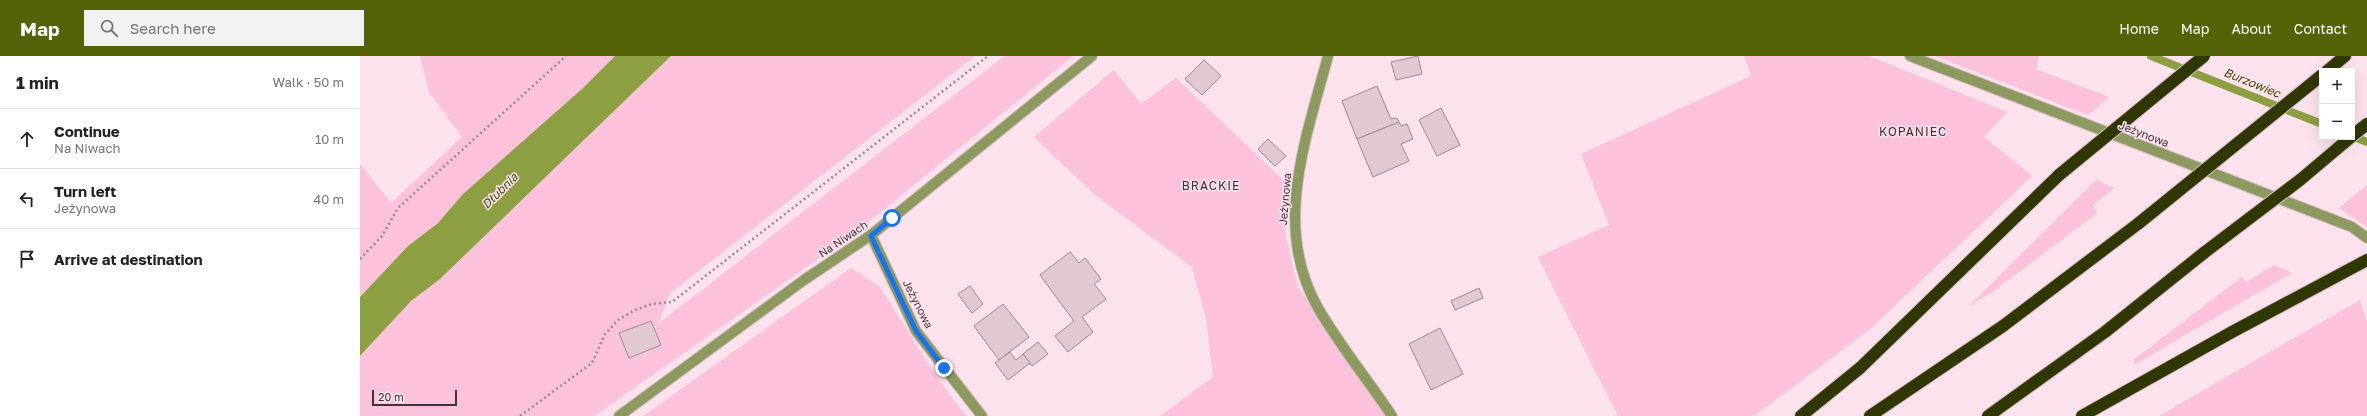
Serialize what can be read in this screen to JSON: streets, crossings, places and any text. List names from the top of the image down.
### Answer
{
  "streets": {
    "street": ["Jeżynowa", "Na Niwach"]
  },
  "crossings": [
    ["Jeżynowa", "Na Niwach"]
  ],
  "districts": ["KOPANIEC", "BRACKIE"],
  "water": ["Burzowiec", "Dłubnia"],
  "scale_bar": "20 m",
  "page": {
    "header": "Map",
    "search": "Search here",
    "nav": [
      "Home",
      "Map",
      "About",
      "Contact"
    ],
    "heading": ["1 min", "Walk · 50 m"],
    "map_buttons": ["+", "−"],
    "list": [
      ["Continue", "Na Niwach", "10 m"],
      ["Turn left", "Jeżynowa", "40 m"],
      "Arrive at destination"
    ],
    "scale": "20 m"
  }
}
